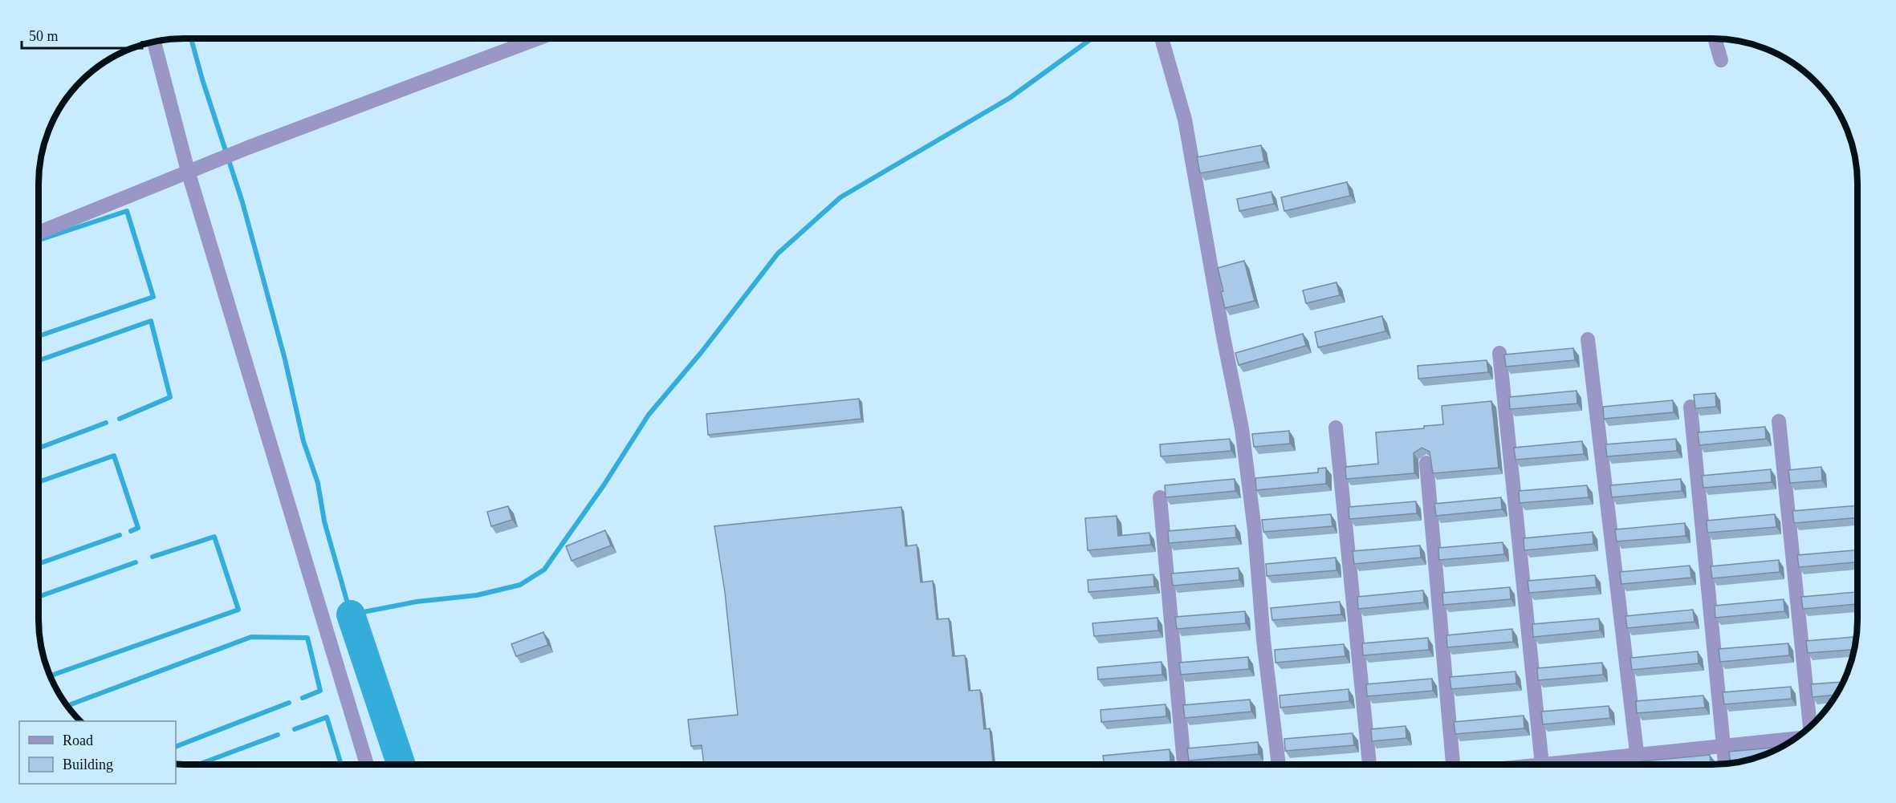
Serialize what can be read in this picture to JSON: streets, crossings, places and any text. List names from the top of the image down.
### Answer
{
  "legend": ["Road", "Building"],
  "scale_bar": "50 m"
}
